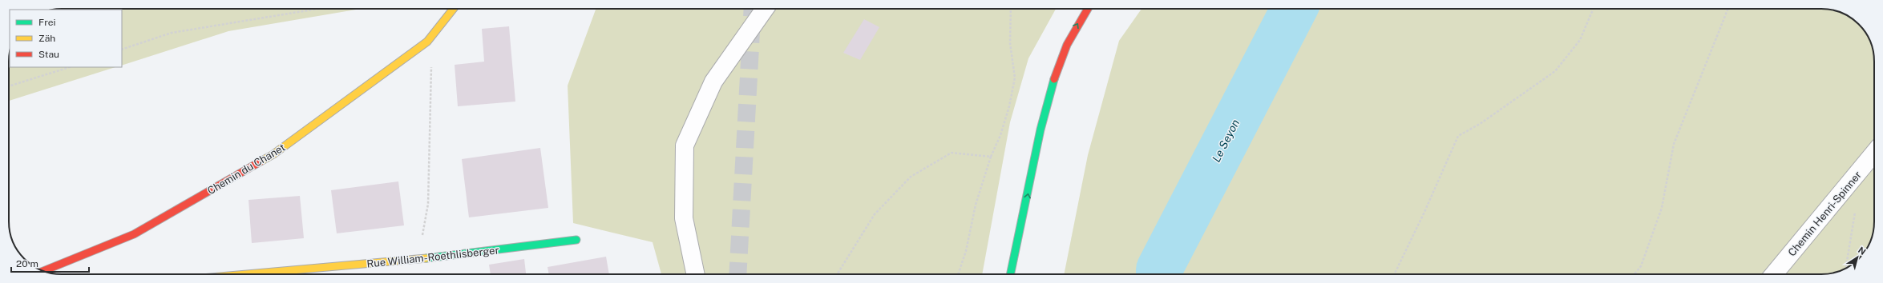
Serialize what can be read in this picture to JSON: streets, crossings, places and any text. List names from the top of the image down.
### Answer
{
  "streets": {
    "main road": ["Chemin du Chanet", "Rue William-Roethlisberger"],
    "street": ["Chemin Henri-Spinner"]
  },
  "water": ["Le Seyon"],
  "legend": ["Frei", "Zäh", "Stau"],
  "scale_bar": "20 m",
  "north": "top right"
}
